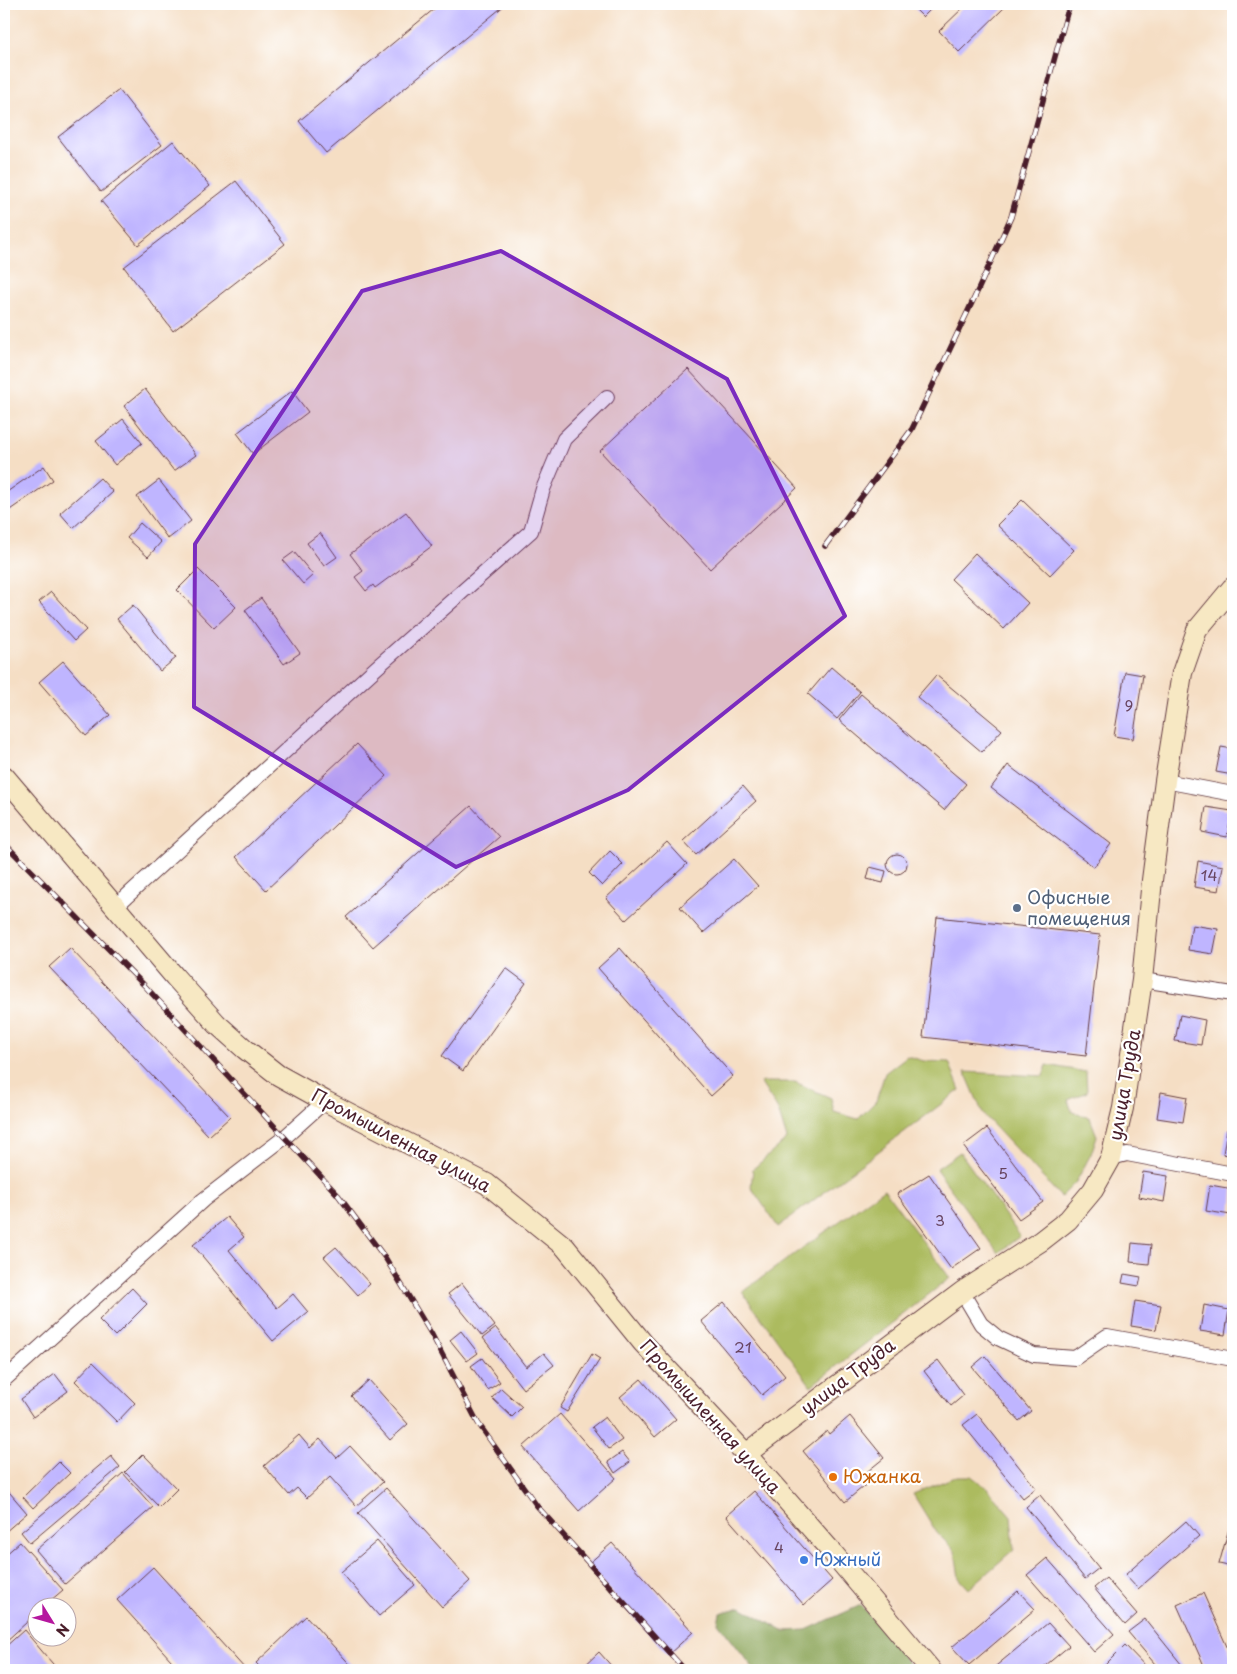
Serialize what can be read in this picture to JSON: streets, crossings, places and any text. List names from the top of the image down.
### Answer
{
  "streets": {
    "main road": ["улица Труда", "Промышленная улица"]
  },
  "crossings": [
    ["улица Труда", "Промышленная улица"]
  ],
  "places": ["Офисные помещения", "Южанка", "Южный"],
  "house_numbers": [
    "9",
    "14",
    "5",
    "3",
    "21",
    "4"
  ],
  "north": "bottom right"
}
